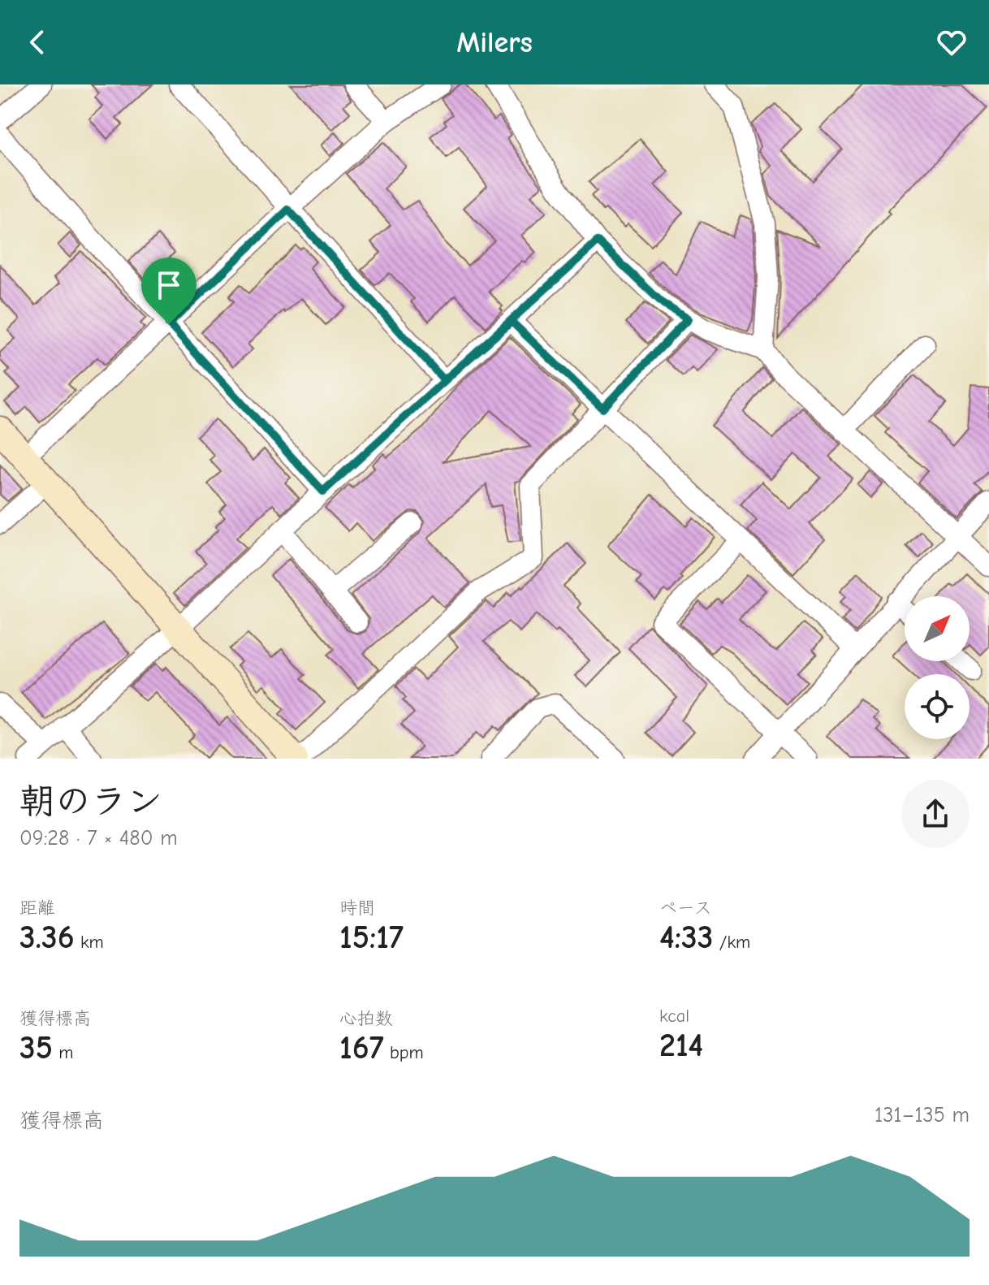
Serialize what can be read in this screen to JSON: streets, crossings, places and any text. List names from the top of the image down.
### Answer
{
  "north": "top right",
  "page": {
    "header": "Milers",
    "heading": ["朝のラン", "09:28 · 7 × 480 m"],
    "stats": [
      ["距離", "3.36 km"],
      ["時間", "15:17"],
      ["ペース", "4:33 /km"],
      ["獲得標高", "35 m"],
      ["心拍数", "167 bpm"],
      ["kcal", "214"]
    ],
    "chart": ["獲得標高", "131–135 m"]
  }
}
